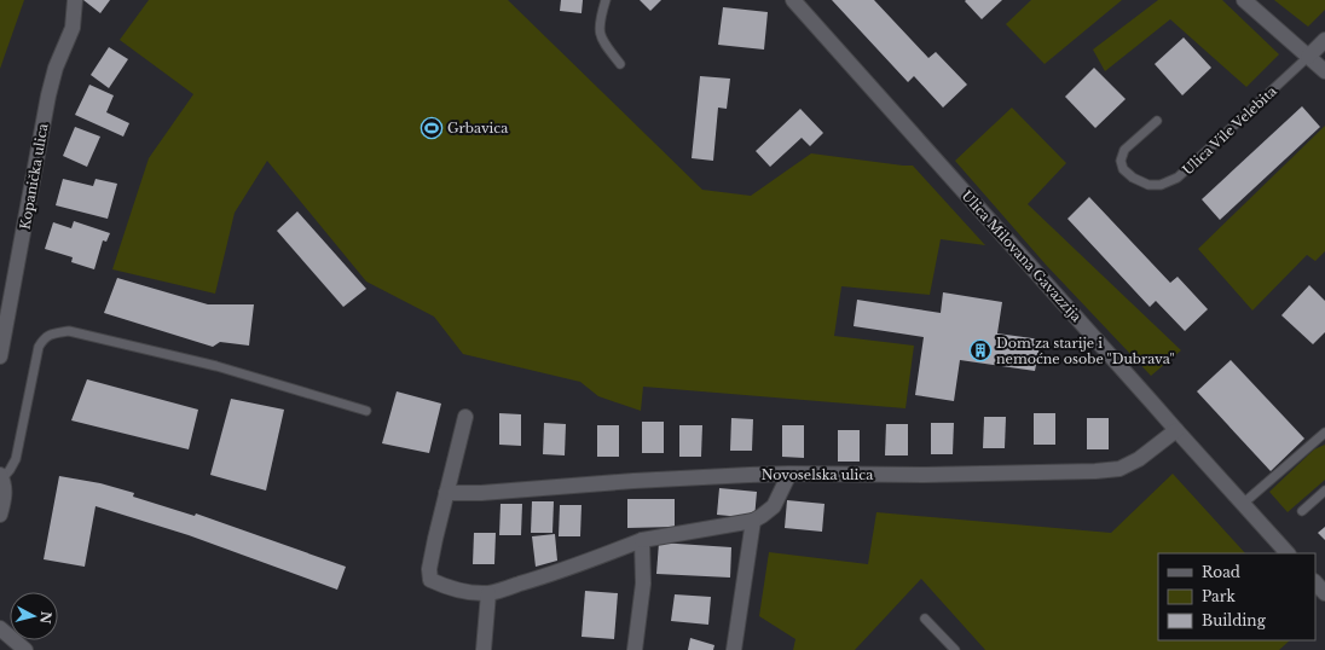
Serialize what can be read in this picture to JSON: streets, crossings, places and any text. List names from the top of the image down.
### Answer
{
  "streets": {
    "street": [
      "Ulica Vile Velebita",
      "Kopanička ulica",
      "Ulica Milovana Gavazzija",
      "Novoselska ulica"
    ]
  },
  "crossings": [
    ["Ulica Milovana Gavazzija", "Novoselska ulica"]
  ],
  "places": {
    "sports": ["Grbavica"],
    "building": ["Dom za starije i nemoćne osobe \"Dubrava\""]
  },
  "legend": ["Road", "Park", "Building"],
  "north": "right"
}
